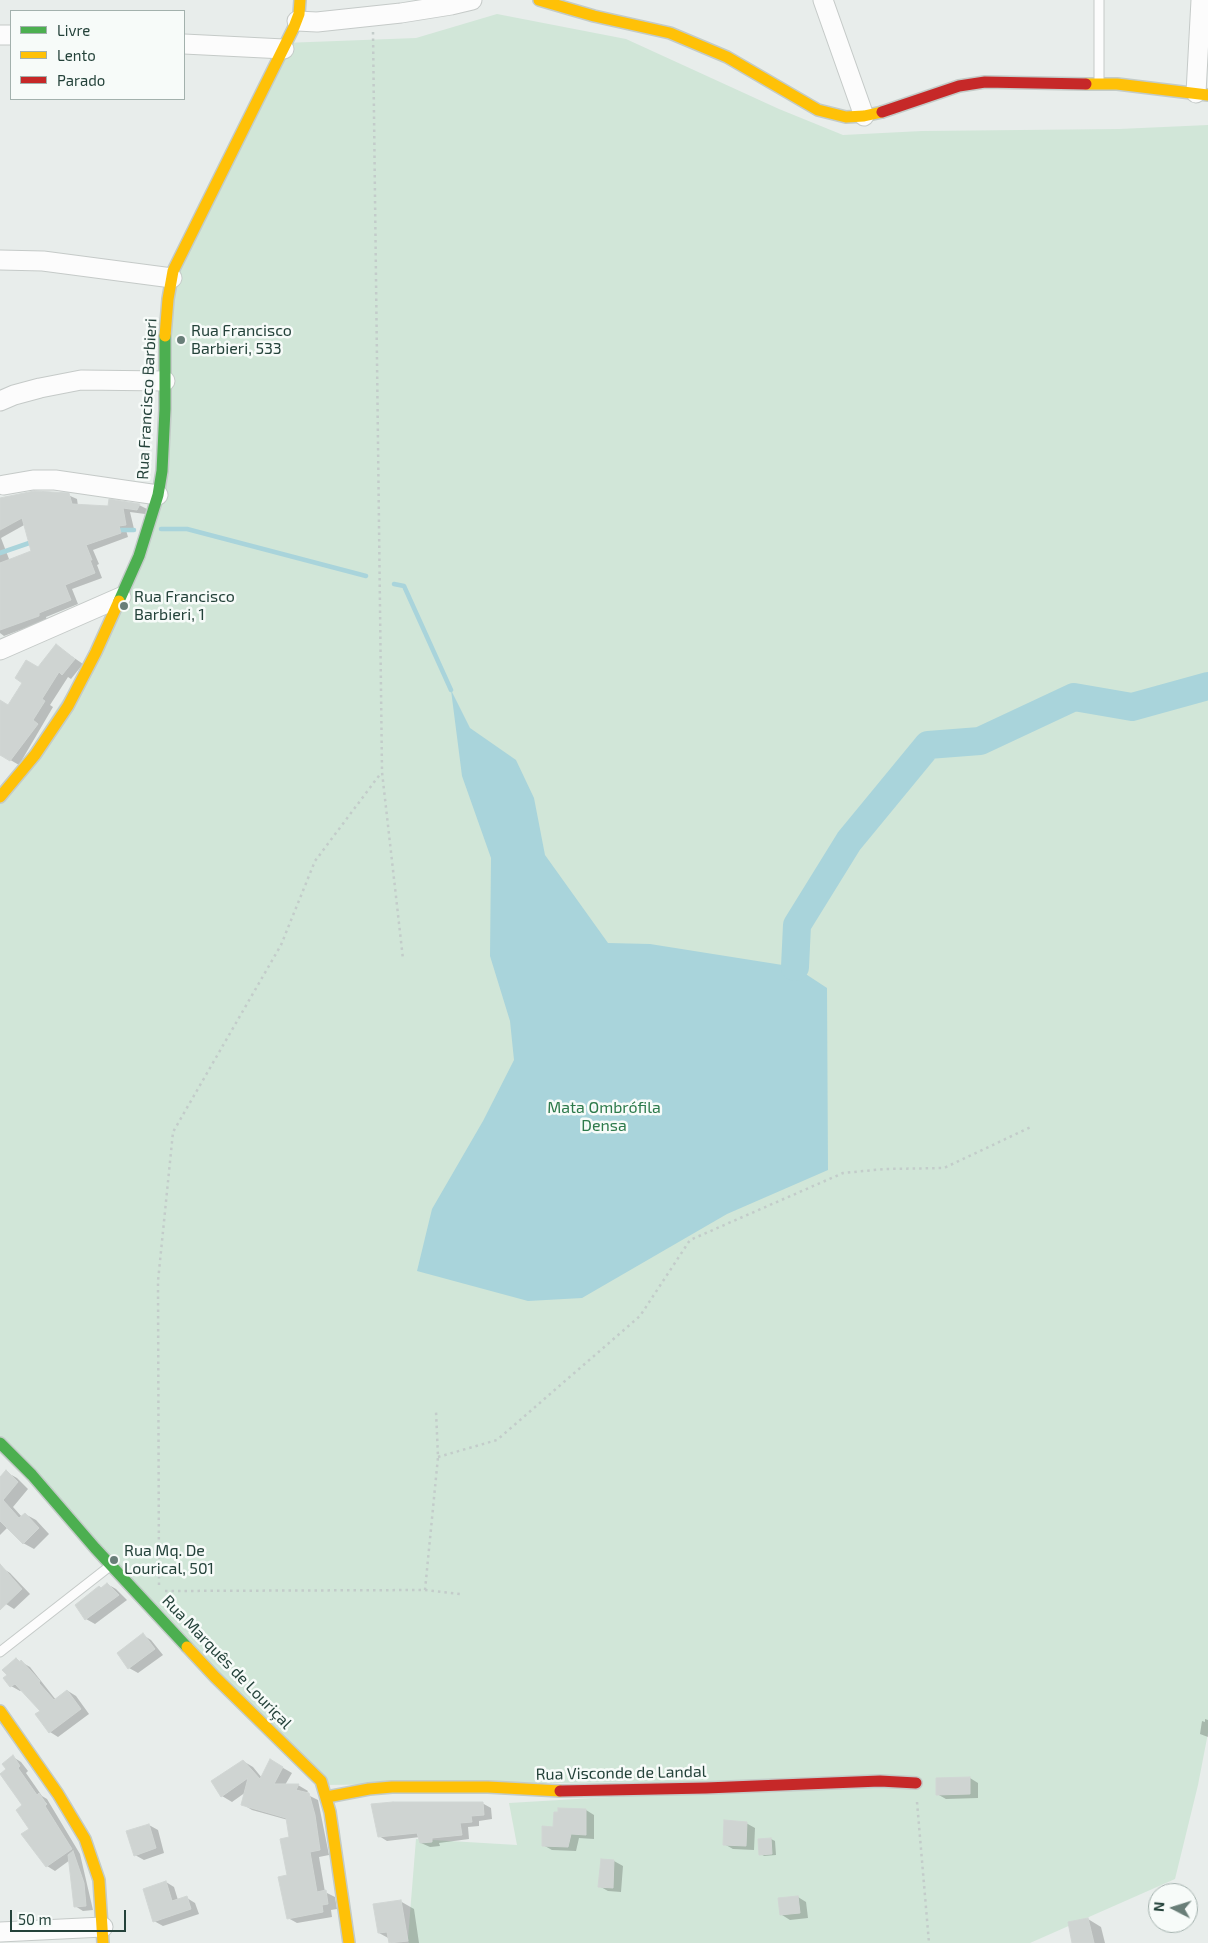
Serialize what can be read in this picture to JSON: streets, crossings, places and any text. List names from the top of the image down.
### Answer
{
  "streets": {
    "street": ["Rua Francisco Barbieri", "Rua Marquês de Louriçal", "Rua Visconde de Landal"]
  },
  "crossings": [
    ["Rua Marquês de Louriçal", "Rua Visconde de Landal"]
  ],
  "parks": ["Mata Ombrófila Densa"],
  "places": ["Rua Francisco Barbieri, 533", "Rua Francisco Barbieri, 1", "Rua Mq. De Lourical, 501"],
  "legend": ["Livre", "Lento", "Parado"],
  "scale_bar": "50 m",
  "north": "left"
}
